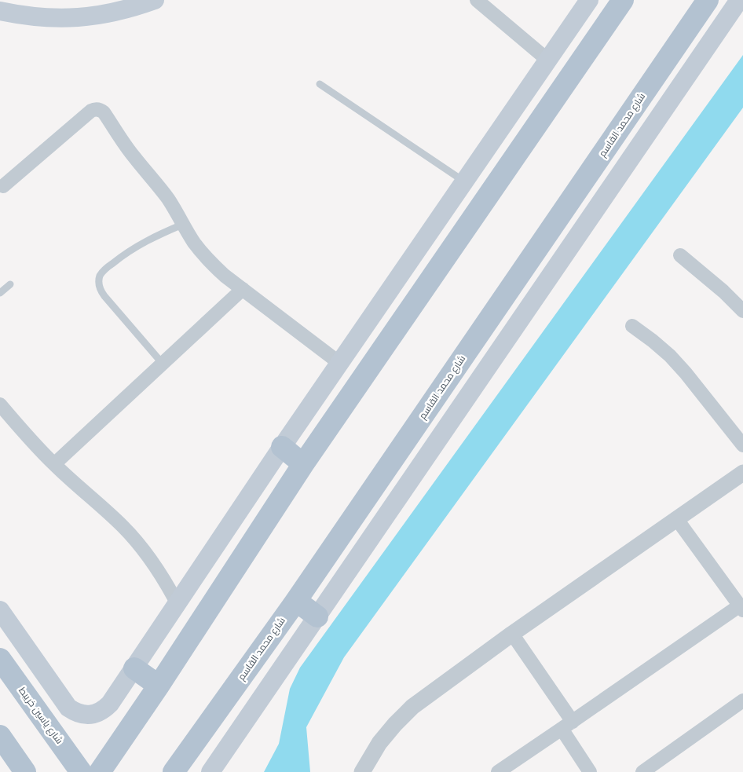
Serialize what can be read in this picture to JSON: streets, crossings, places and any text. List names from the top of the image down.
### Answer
{
  "streets": {
    "main road": ["شارع محمد القاسم", "شارع ياسين خريبط"]
  }
}
